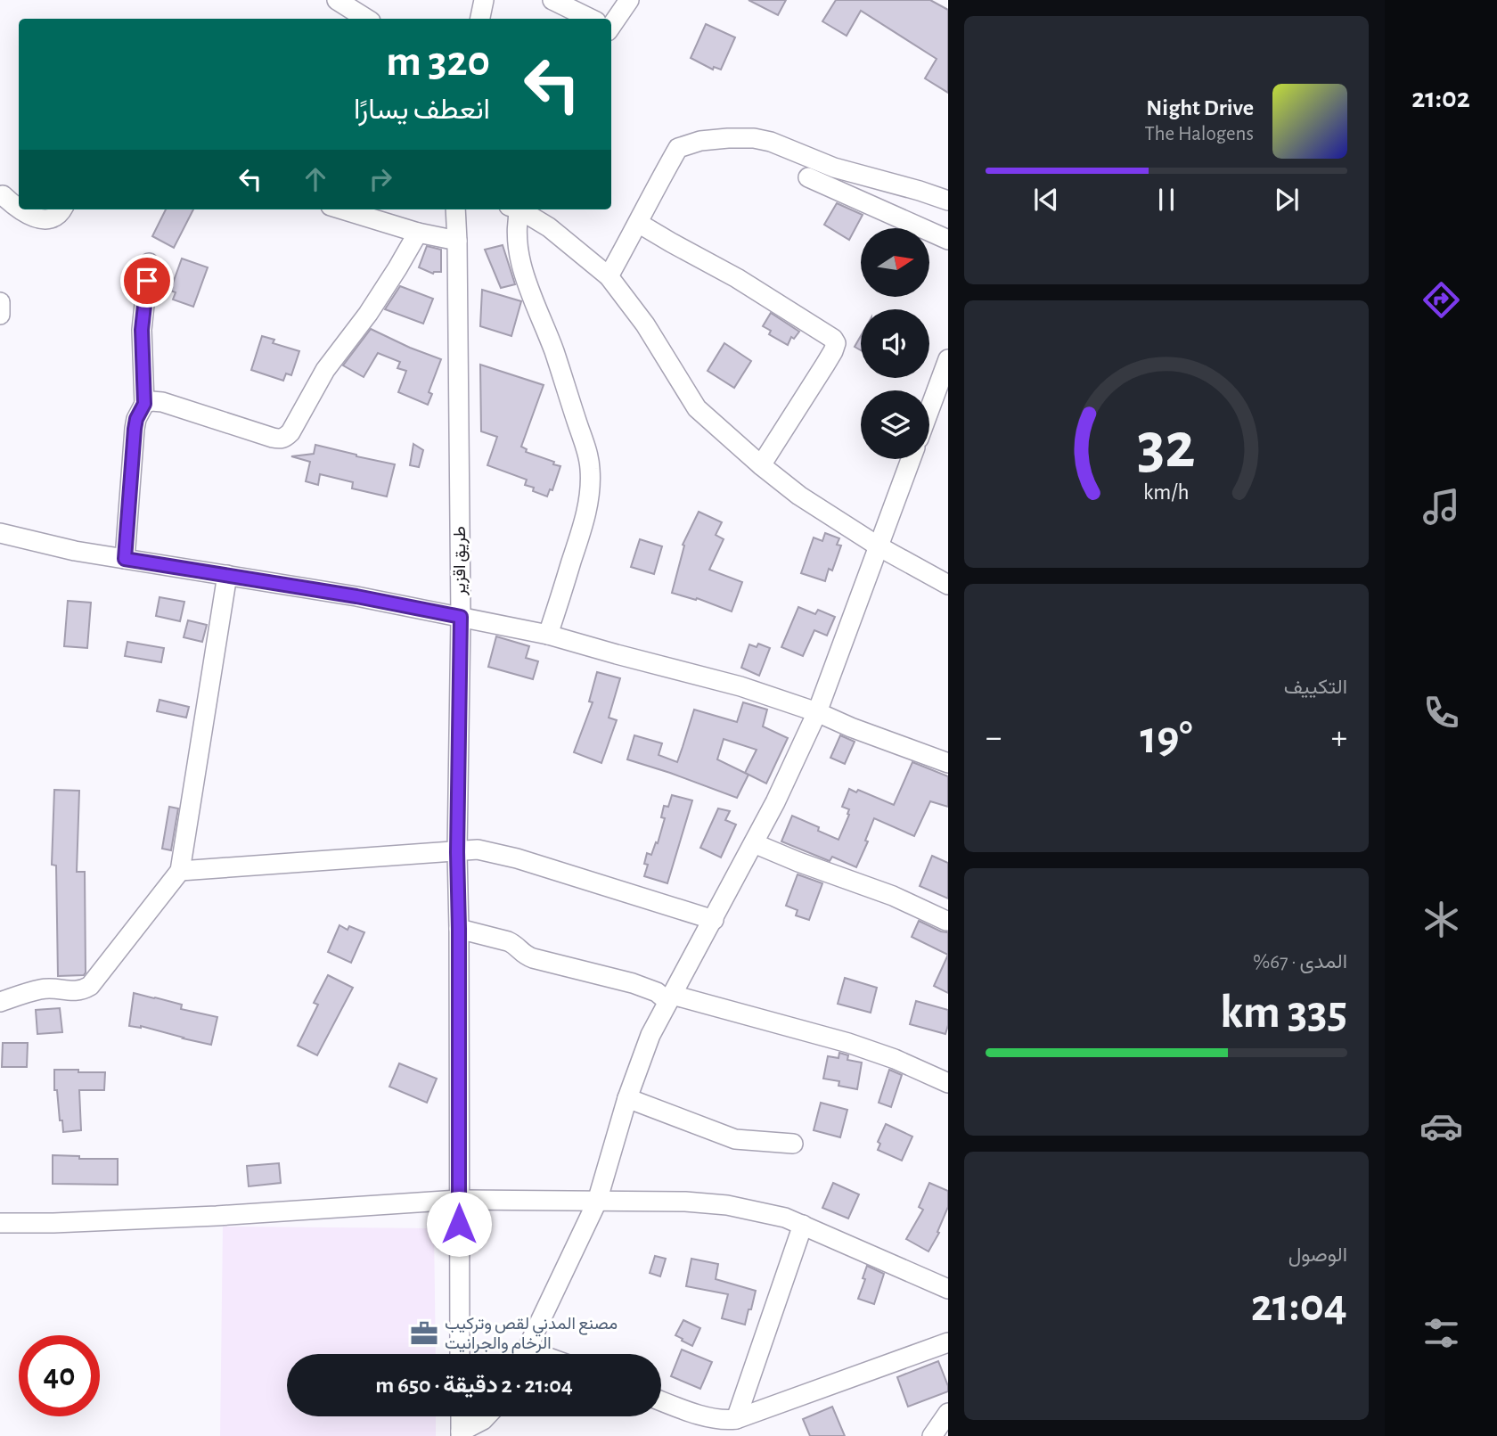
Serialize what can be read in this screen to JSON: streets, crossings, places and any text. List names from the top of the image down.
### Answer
{
  "streets": {
    "street": ["طريق اقزير"]
  },
  "places": {
    "office": ["مصنع المدني لقص وتركيب الرخام والجرانيت"]
  },
  "north": "right",
  "page": {
    "tabs": "21:02",
    "turn": ["320 m", "انعطف يسارًا"],
    "song": ["Night Drive", "The Halogens"],
    "tile": [
      "التكييف",
      ["المدى · 67%", "335 km"],
      ["الوصول", "21:04"]
    ],
    "heat": ["−", "19°", "+"],
    "limit": "40",
    "trip": "21:04 · 2 دقيقة · 650 m",
    "gauge": ["32", "km/h"]
  }
}
